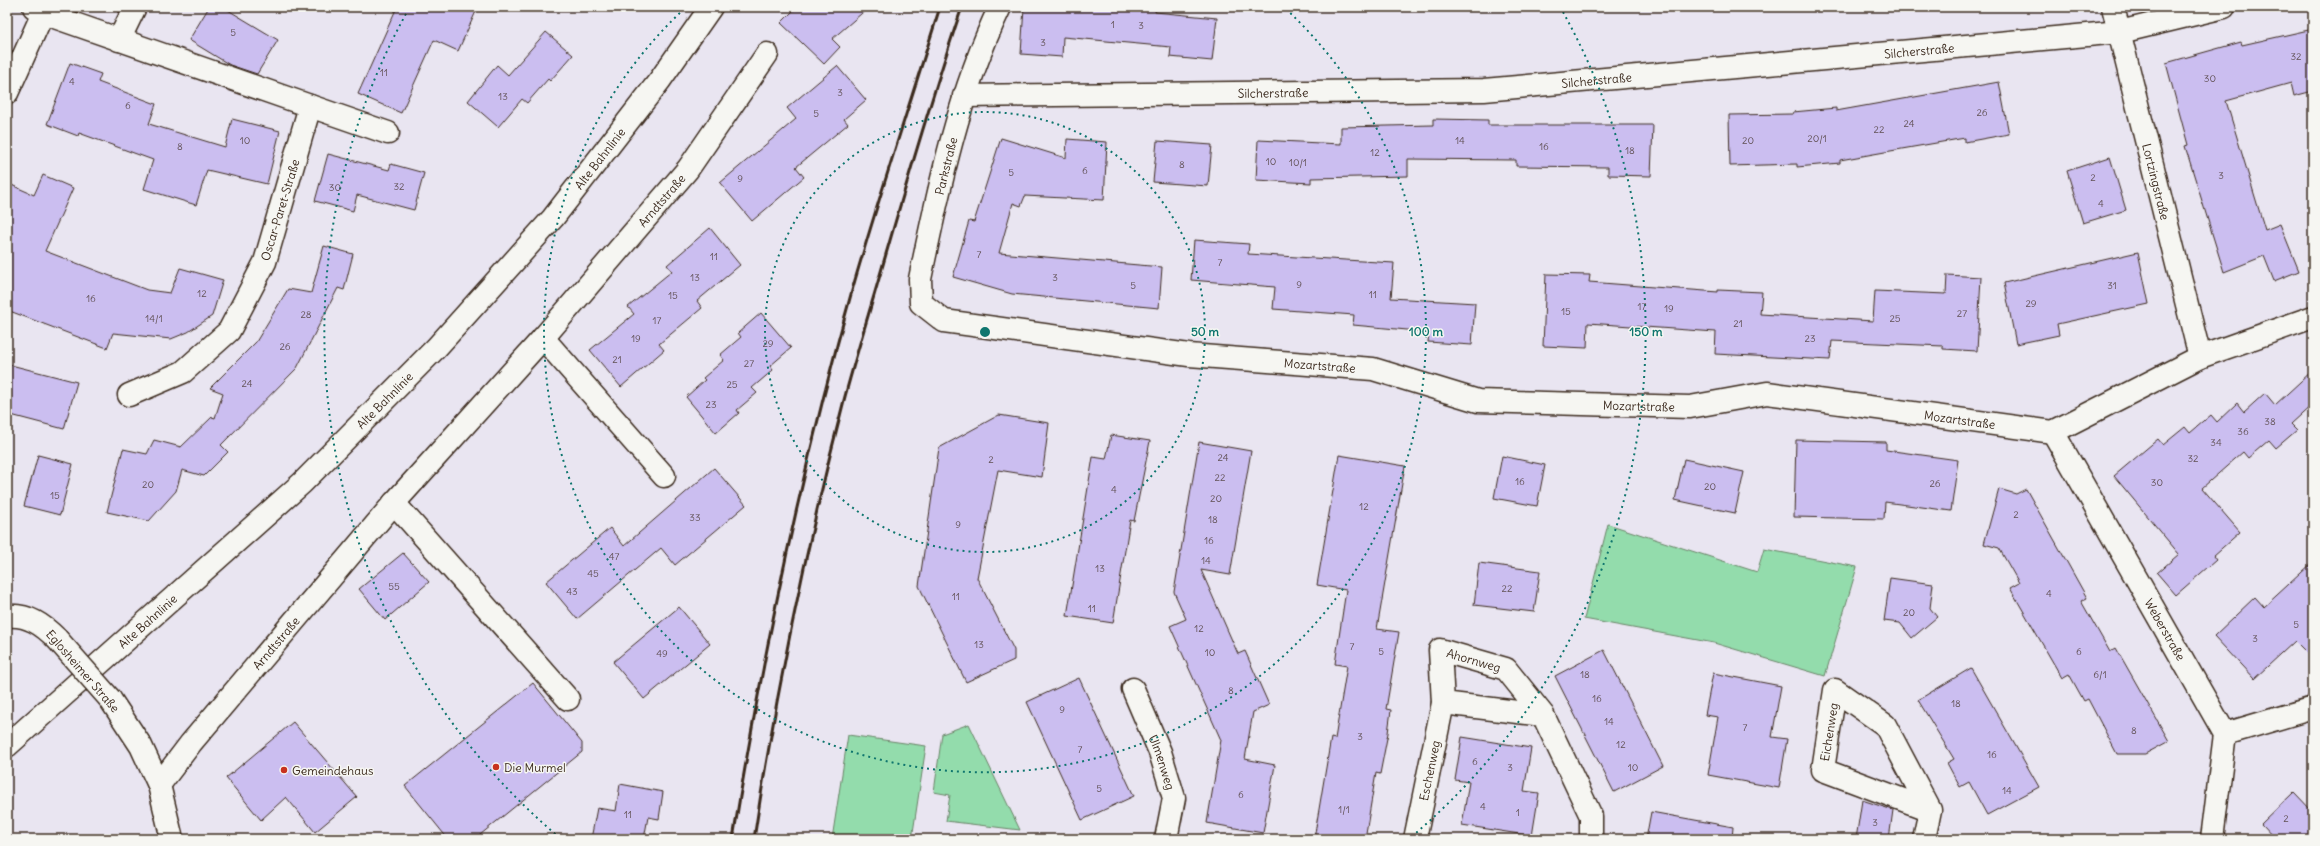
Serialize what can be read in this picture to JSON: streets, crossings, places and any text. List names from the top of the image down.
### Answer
{
  "streets": {
    "street": [
      "Silcherstraße",
      "Alte Bahnlinie",
      "Parkstraße",
      "Lortzingstraße",
      "Arndtstraße",
      "Oscar-Paret-Straße",
      "Mozartstraße",
      "Weberstraße",
      "Ahornweg",
      "Eglosheimer Straße",
      "Eichenweg",
      "Ulmenweg",
      "Eschenweg"
    ]
  },
  "crossings": [
    ["Silcherstraße", "Parkstraße"],
    ["Silcherstraße", "Lortzingstraße"],
    ["Parkstraße", "Mozartstraße"],
    ["Arndtstraße", "Eglosheimer Straße"],
    ["Mozartstraße", "Weberstraße"],
    ["Ahornweg", "Eschenweg"]
  ],
  "places": ["Die Murmel", "Gemeindehaus"],
  "house_numbers": [
    "1",
    "3",
    "5",
    "3",
    "32",
    "11",
    "30",
    "4",
    "3",
    "13",
    "6",
    "26",
    "5",
    "24",
    "22",
    "20/1",
    "10",
    "14",
    "20",
    "8",
    "16",
    "18",
    "12",
    "10",
    "10/1",
    "8",
    "6",
    "5",
    "3",
    "2",
    "9",
    "32",
    "30",
    "4",
    "7",
    "11",
    "7",
    "13",
    "3",
    "9",
    "5",
    "31",
    "12",
    "11",
    "15",
    "16",
    "29",
    "17",
    "19",
    "15",
    "27",
    "28",
    "14/1",
    "25",
    "17",
    "21",
    "19",
    "23",
    "29",
    "26",
    "21",
    "27",
    "24",
    "25",
    "23",
    "38",
    "36",
    "34",
    "24",
    "32",
    "2",
    "22",
    "16",
    "30",
    "26",
    "20",
    "20",
    "4",
    "15",
    "20",
    "12",
    "2",
    "33",
    "18",
    "9",
    "16",
    "47",
    "14",
    "13",
    "45",
    "55",
    "22",
    "43",
    "4",
    "11",
    "11",
    "20",
    "5",
    "12",
    "3",
    "13",
    "7",
    "5",
    "6",
    "10",
    "49",
    "18",
    "6/1",
    "8",
    "16",
    "18",
    "9",
    "14",
    "7",
    "8",
    "3",
    "12",
    "7",
    "16",
    "6",
    "3",
    "10",
    "5",
    "14",
    "6",
    "4",
    "1/1",
    "1",
    "11",
    "2",
    "3"
  ],
  "rings": ["50 m", "100 m", "150 m"]
}
